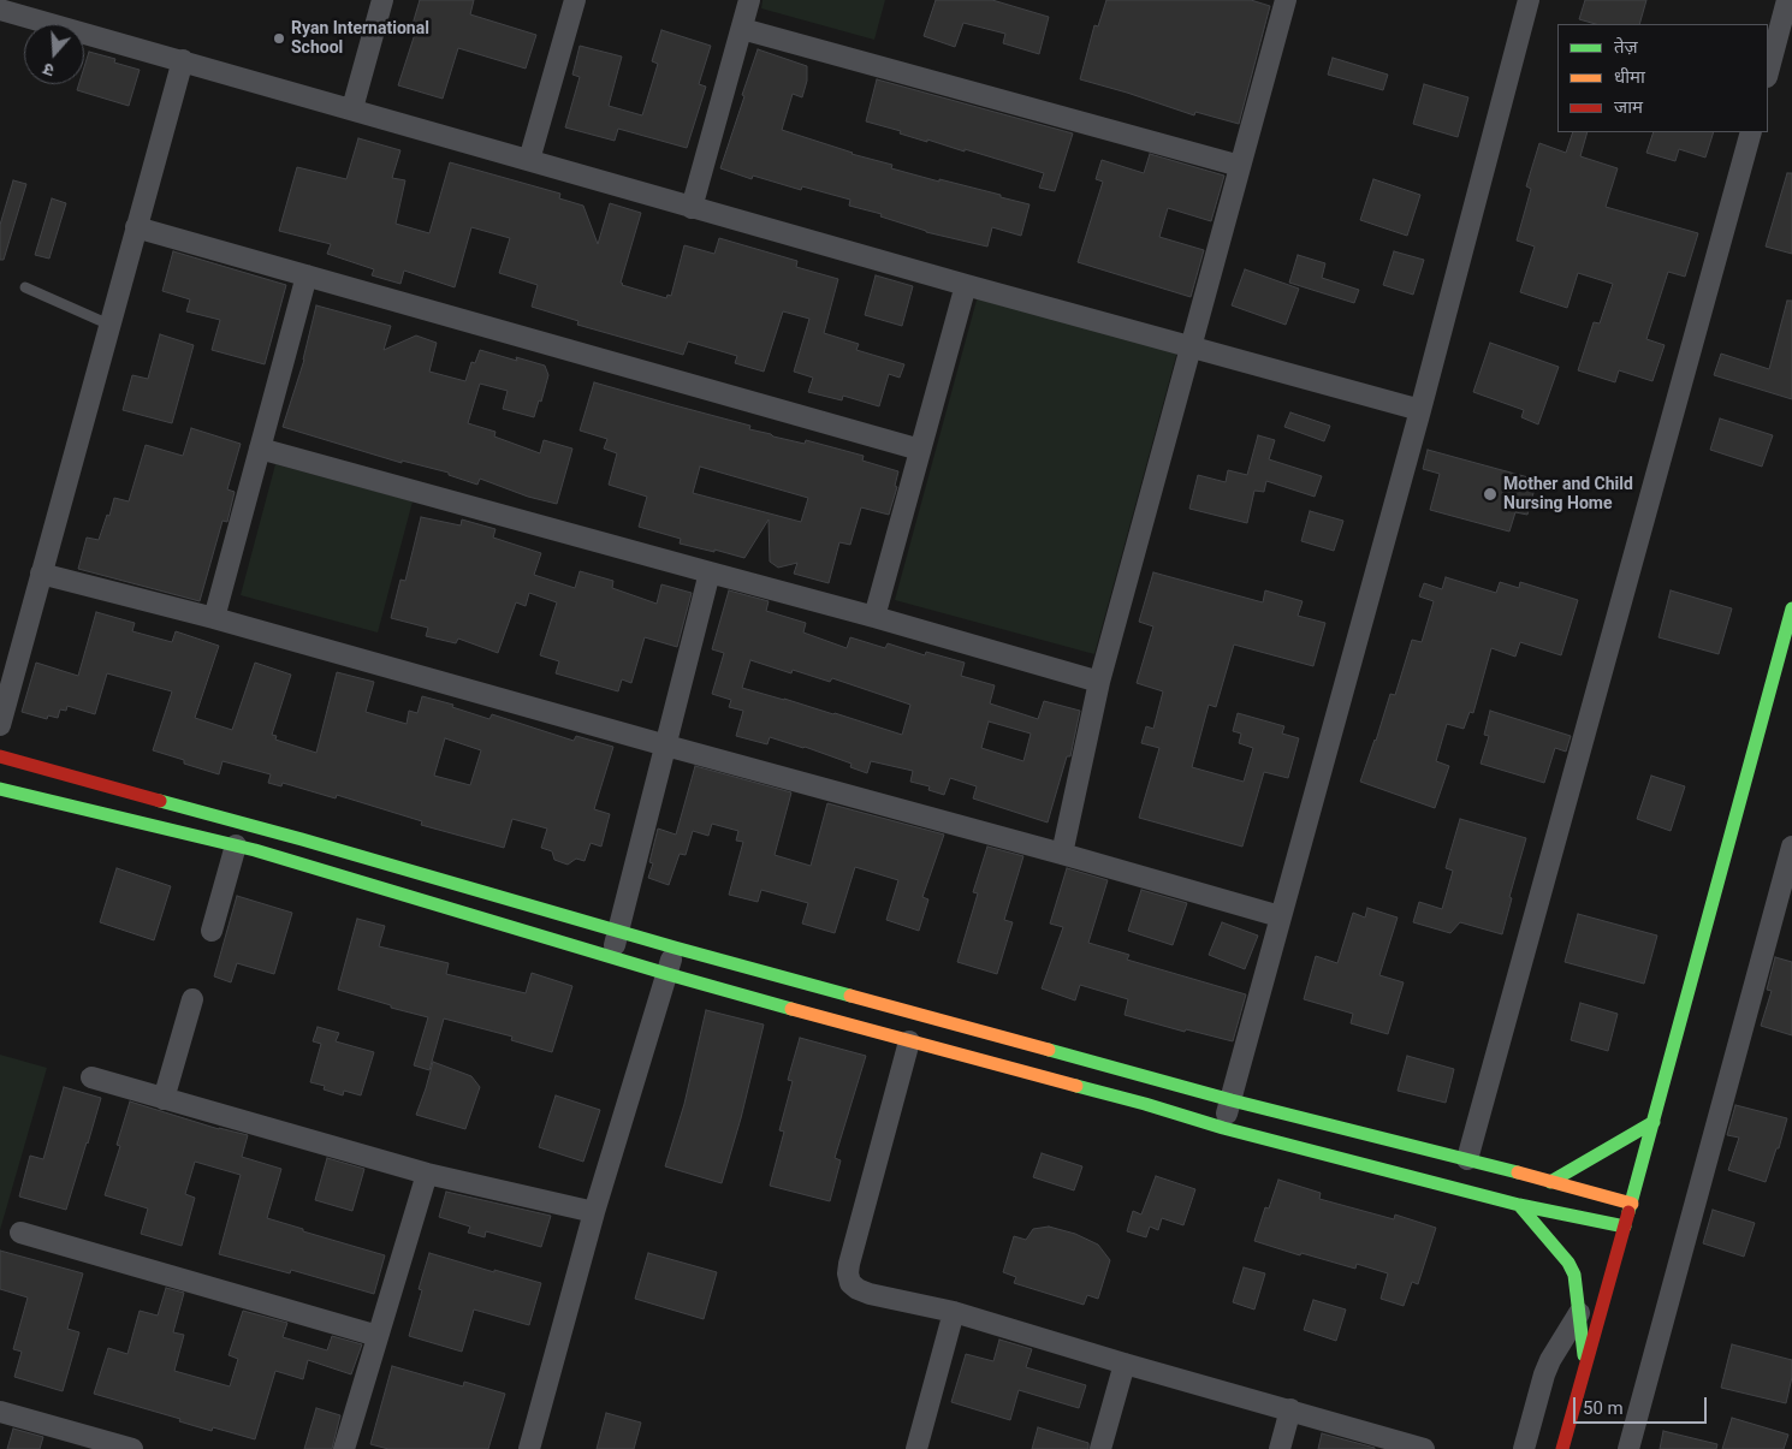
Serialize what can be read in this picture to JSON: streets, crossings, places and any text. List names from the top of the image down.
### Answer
{
  "places": ["Ryan International School", "Mother and Child Nursing Home"],
  "legend": ["तेज़", "धीमा", "जाम"],
  "scale_bar": "50 m",
  "north": "bottom"
}
